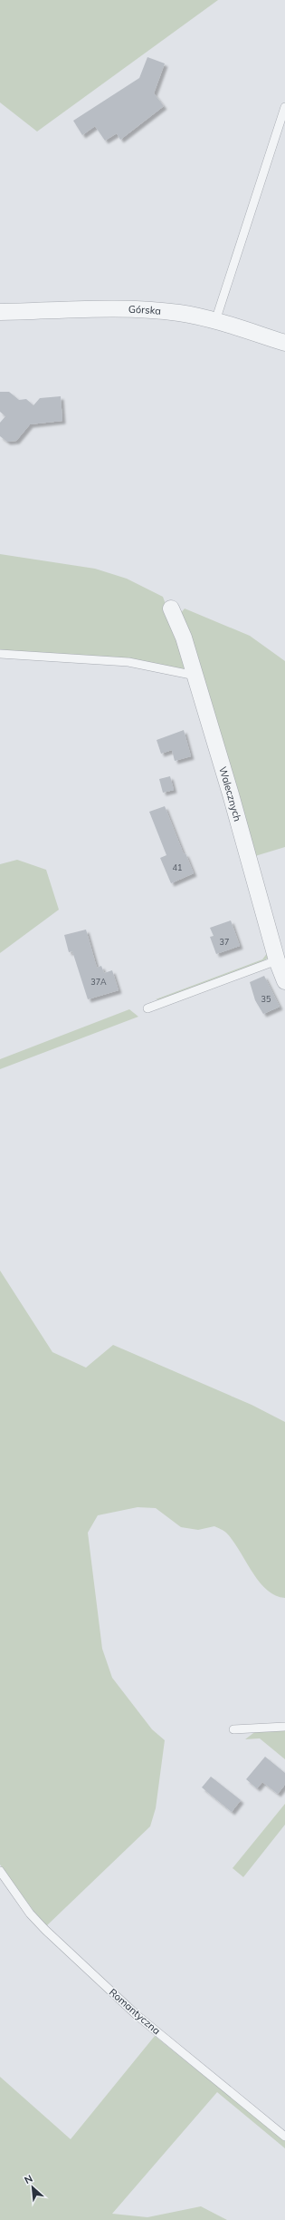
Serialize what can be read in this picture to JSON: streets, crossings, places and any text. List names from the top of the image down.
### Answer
{
  "streets": {
    "street": ["Górska", "Walecznych"],
    "lane": ["Romantyczna"]
  },
  "house_numbers": [
    "41",
    "37",
    "37A",
    "35"
  ],
  "north": "top left"
}
